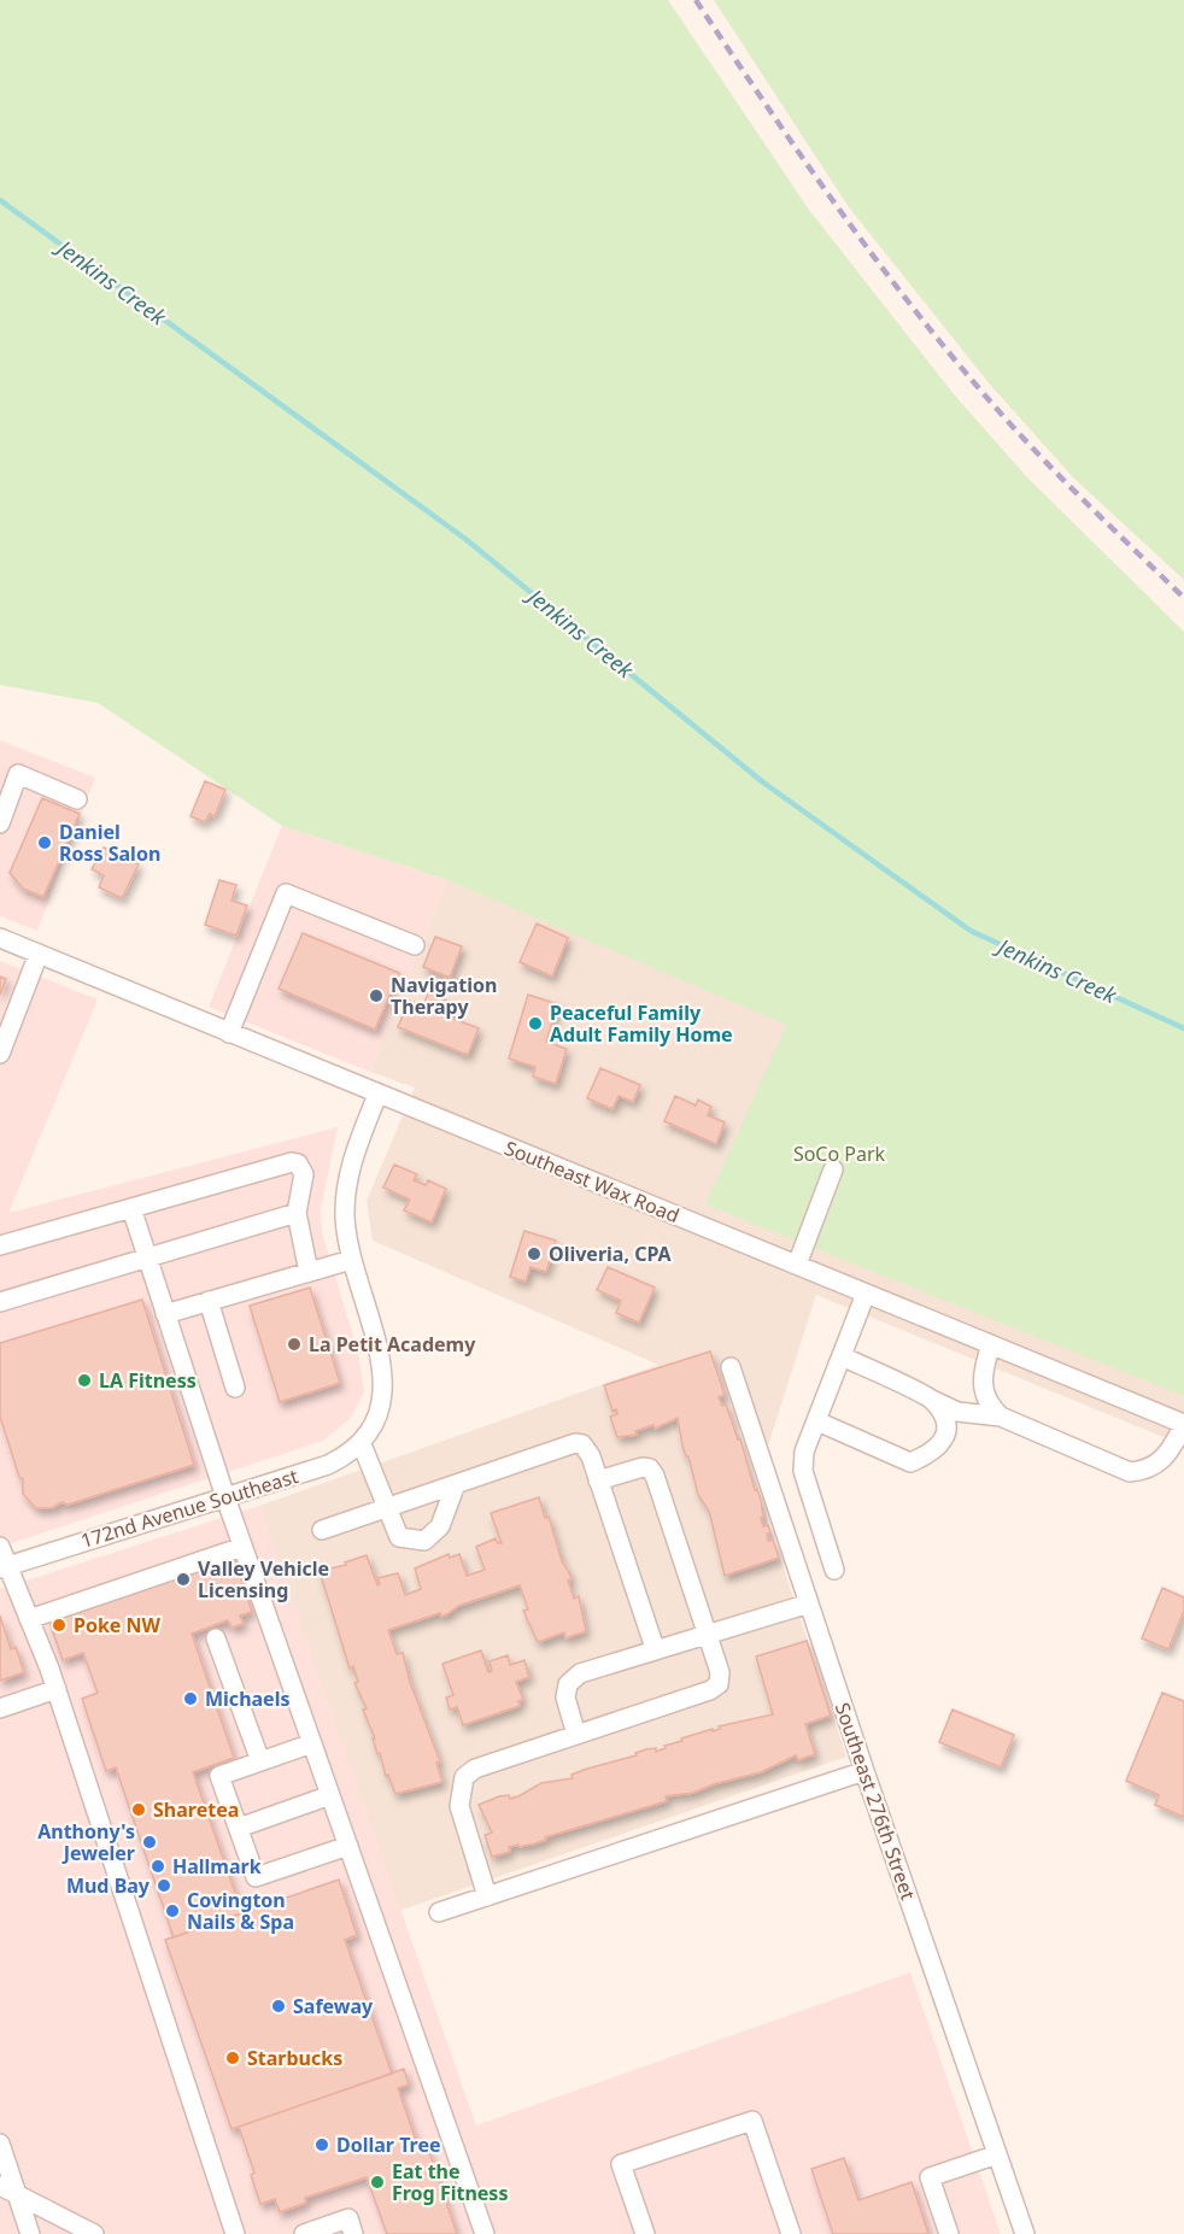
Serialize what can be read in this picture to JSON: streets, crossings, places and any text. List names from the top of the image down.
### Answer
{
  "streets": {
    "street": ["Southeast Wax Road", "172nd Avenue Southeast", "Southeast 276th Street"]
  },
  "water": ["Jenkins Creek"],
  "parks": ["SoCo Park"],
  "places": [
    "Daniel Ross Salon",
    "Navigation Therapy",
    "Peaceful Family Adult Family Home",
    "Oliveria, CPA",
    "La Petit Academy",
    "LA Fitness",
    "Valley Vehicle Licensing",
    "Poke NW",
    "Michaels",
    "Sharetea",
    "Anthony's Jeweler",
    "Hallmark",
    "Mud Bay",
    "Covington Nails & Spa",
    "Safeway",
    "Starbucks",
    "Dollar Tree",
    "Eat the Frog Fitness"
  ]
}
